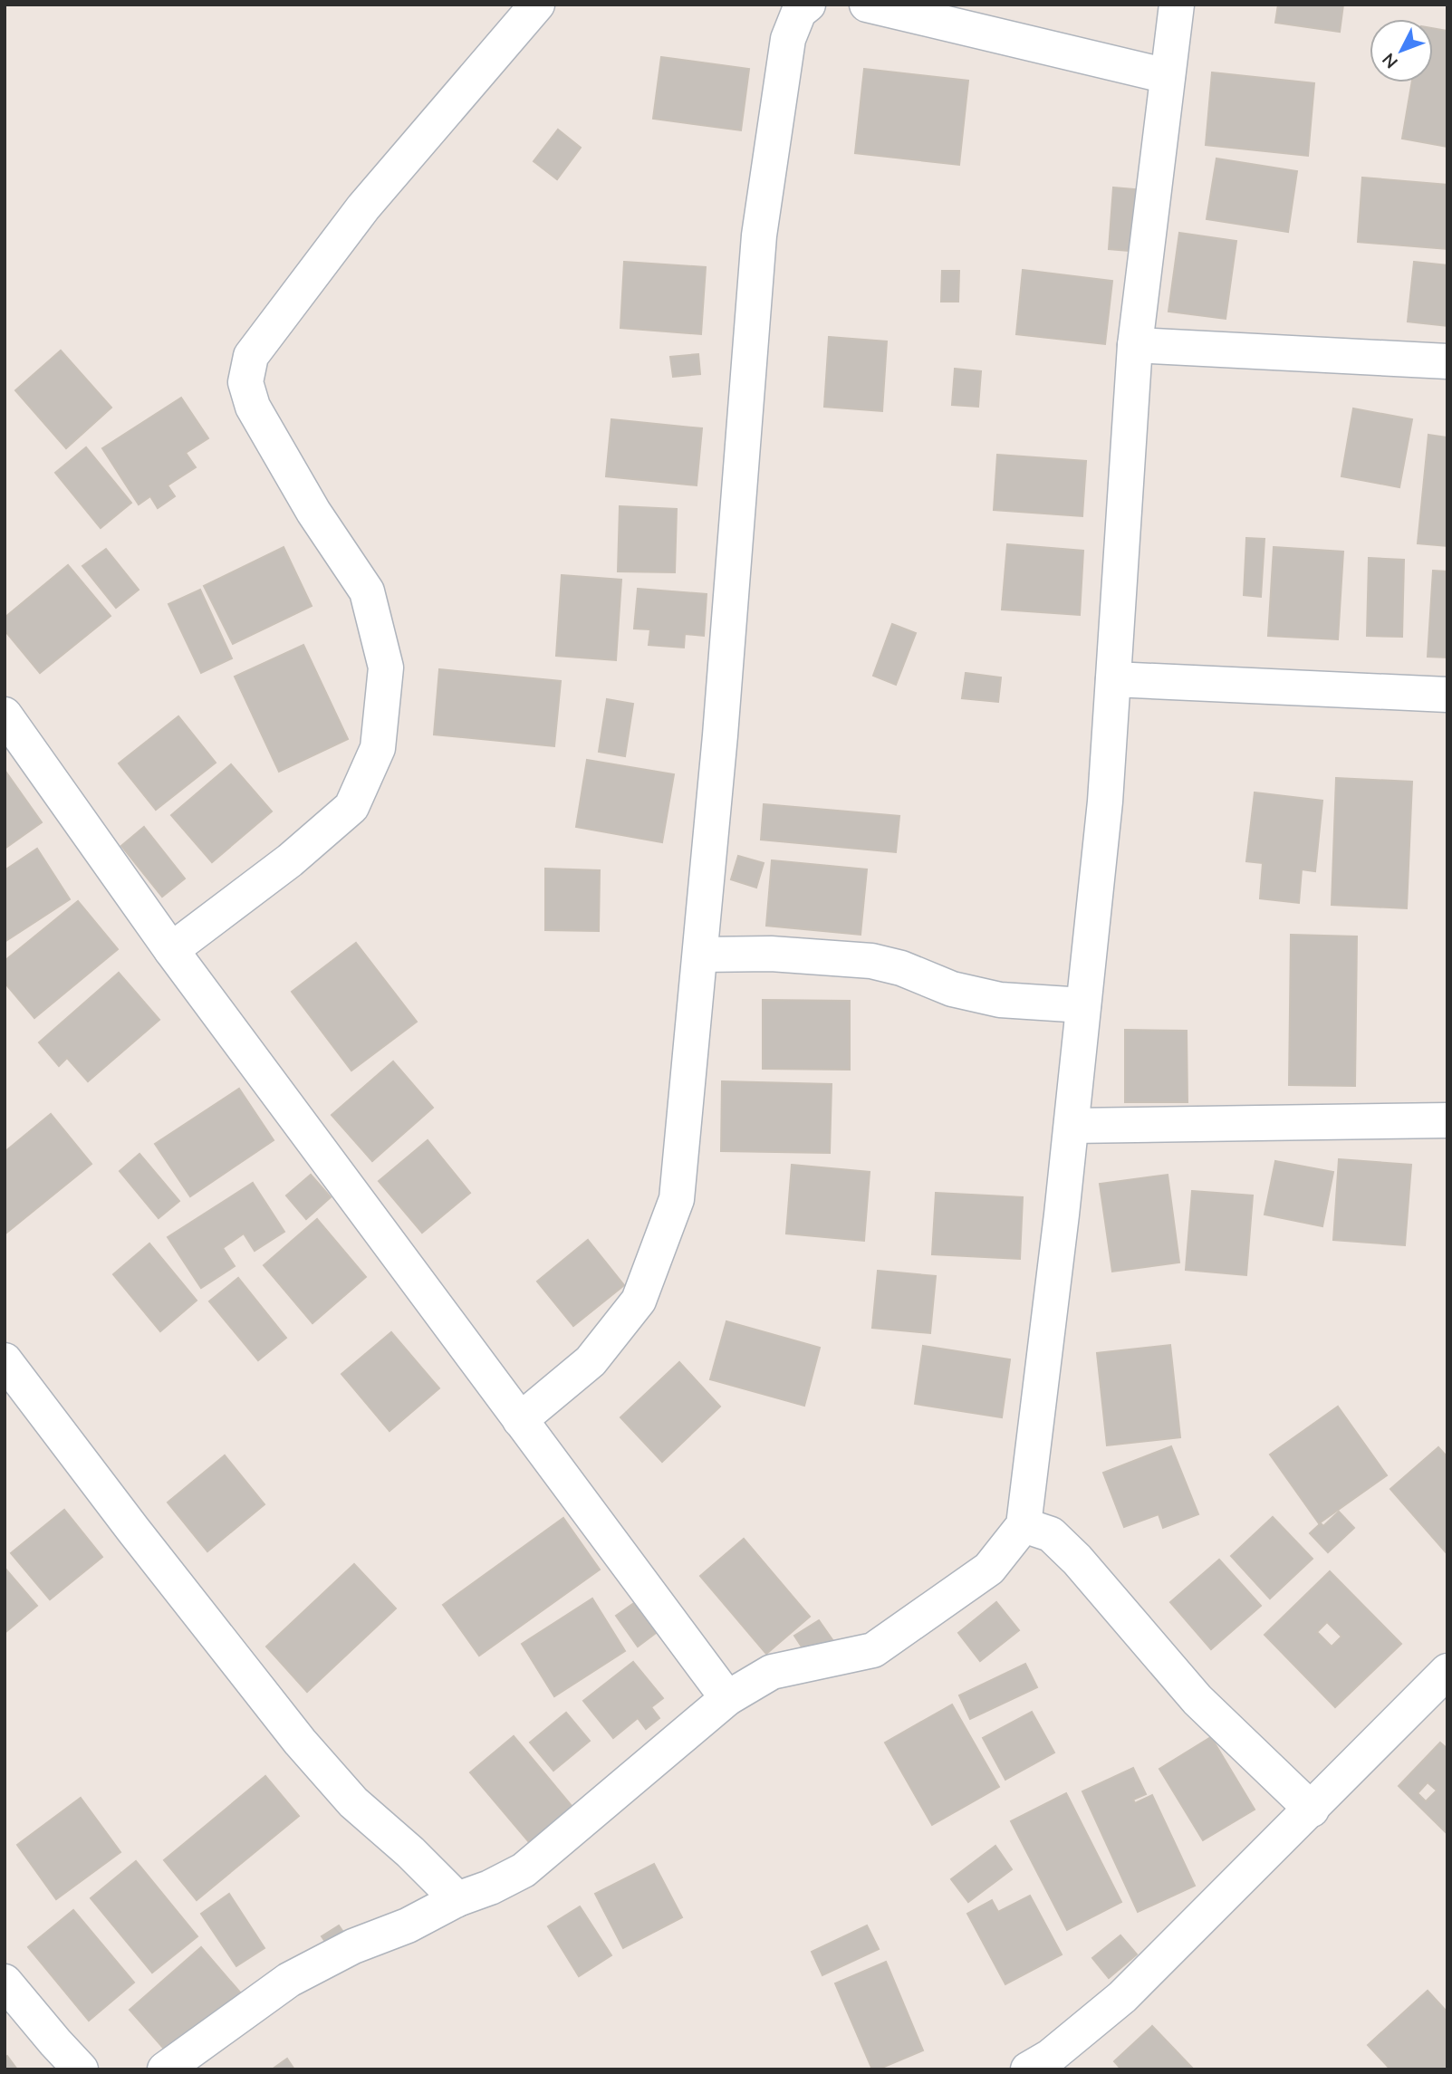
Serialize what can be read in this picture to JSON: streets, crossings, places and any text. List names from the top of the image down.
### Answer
{
  "north": "bottom left"
}
